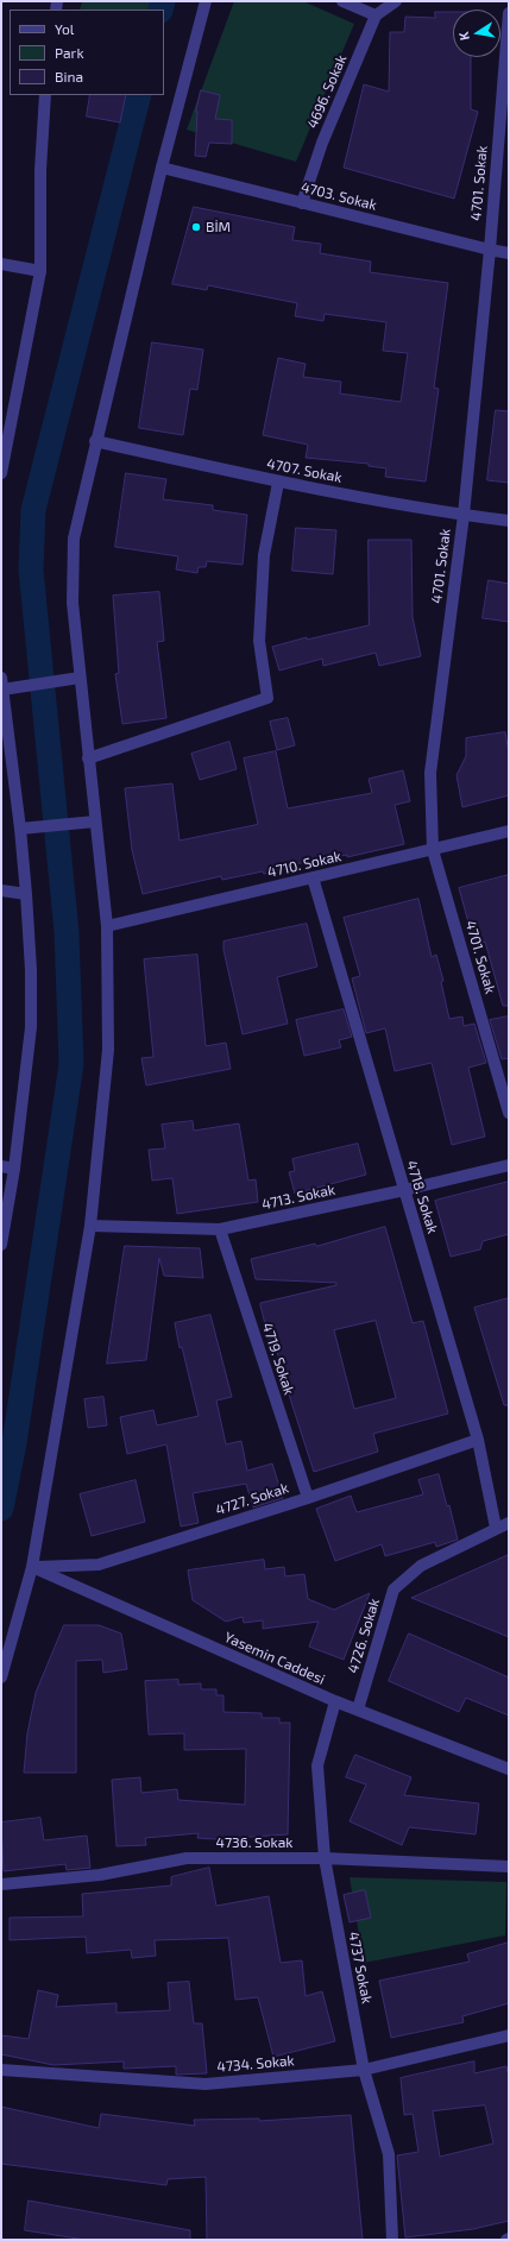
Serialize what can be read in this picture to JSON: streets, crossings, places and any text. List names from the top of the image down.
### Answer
{
  "streets": {
    "street": [
      "4696. Sokak",
      "4701. Sokak",
      "4703. Sokak",
      "4707. Sokak",
      "4710. Sokak",
      "4713. Sokak",
      "4718. Sokak",
      "4719. Sokak",
      "4727. Sokak",
      "4726. Sokak",
      "Yasemin Caddesi",
      "4736. Sokak",
      "4737 Sokak",
      "4734. Sokak"
    ]
  },
  "crossings": [
    ["4696. Sokak", "4703. Sokak"],
    ["4701. Sokak", "4703. Sokak"],
    ["4701. Sokak", "4707. Sokak"],
    ["4701. Sokak", "4710. Sokak"],
    ["4710. Sokak", "4718. Sokak"],
    ["4713. Sokak", "4718. Sokak"],
    ["4713. Sokak", "4719. Sokak"],
    ["4718. Sokak", "4727. Sokak"],
    ["4718. Sokak", "4726. Sokak"],
    ["4719. Sokak", "4727. Sokak"],
    ["4727. Sokak", "Yasemin Caddesi"],
    ["4726. Sokak", "Yasemin Caddesi"],
    ["Yasemin Caddesi", "4737 Sokak"],
    ["4736. Sokak", "4737 Sokak"],
    ["4737 Sokak", "4734. Sokak"]
  ],
  "places": ["BİM"],
  "legend": ["Yol", "Park", "Bina"],
  "north": "left"
}
